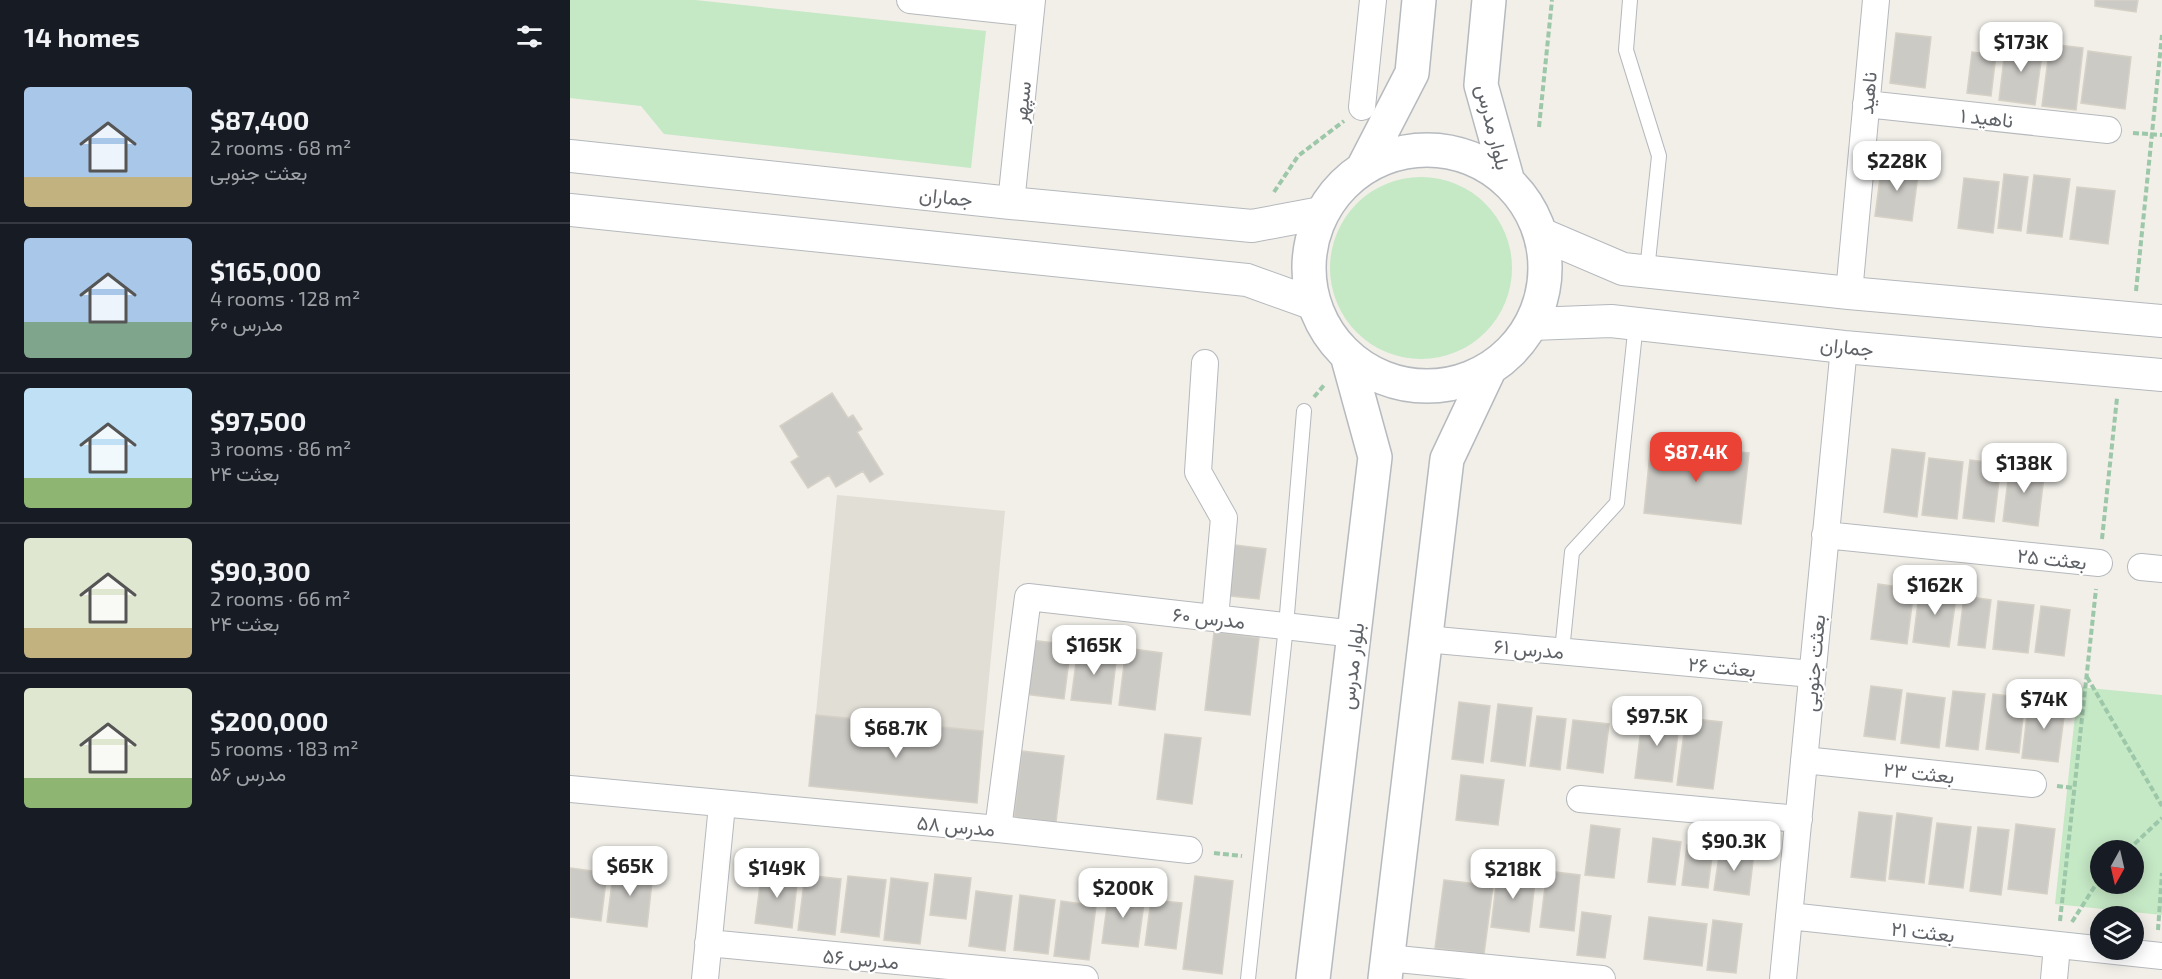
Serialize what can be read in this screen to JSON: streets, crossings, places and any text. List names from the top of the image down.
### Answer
{
  "streets": {
    "main road": ["بلوار مدرس"],
    "street": [
      "ناهید",
      "سپهر",
      "ناهید ۱",
      "جماران",
      "بعثت ۲۵",
      "مدرس ۶۰",
      "مدرس ۶۱",
      "بعثت جنوبی",
      "بعثت ۲۶",
      "بعثت ۲۳",
      "مدرس ۵۸",
      "بعثت ۲۱",
      "مدرس ۵۶"
    ]
  },
  "crossings": [
    ["ناهید", "ناهید ۱"],
    ["سپهر", "جماران"],
    ["بلوار مدرس", "مدرس ۶۰"],
    ["جماران", "بعثت جنوبی"],
    ["بعثت ۲۵", "بعثت جنوبی"],
    ["مدرس ۶۰", "مدرس ۵۸"],
    ["مدرس ۶۱", "بعثت ۲۶"],
    ["بعثت جنوبی", "بعثت ۲۶"],
    ["بعثت جنوبی", "بعثت ۲۳"],
    ["بعثت جنوبی", "بعثت ۲۱"]
  ],
  "north": "bottom",
  "page": {
    "heading": "14 homes",
    "price": [
      "$173K",
      "$228K",
      "$87.4K",
      "$138K",
      "$162K",
      "$165K",
      "$74K",
      "$97.5K",
      "$68.7K",
      "$90.3K",
      "$65K",
      "$149K",
      "$218K",
      "$200K"
    ],
    "list": [
      {
        "name": "$87,400",
        "note": "2 rooms · 68 m² · بعثت جنوبی"
      },
      {
        "name": "$165,000",
        "note": "4 rooms · 128 m² · مدرس ۶۰"
      },
      {
        "name": "$97,500",
        "note": "3 rooms · 86 m² · بعثت ۲۴"
      },
      {
        "name": "$90,300",
        "note": "2 rooms · 66 m² · بعثت ۲۴"
      },
      {
        "name": "$200,000",
        "note": "5 rooms · 183 m² · مدرس ۵۶"
      }
    ]
  }
}
